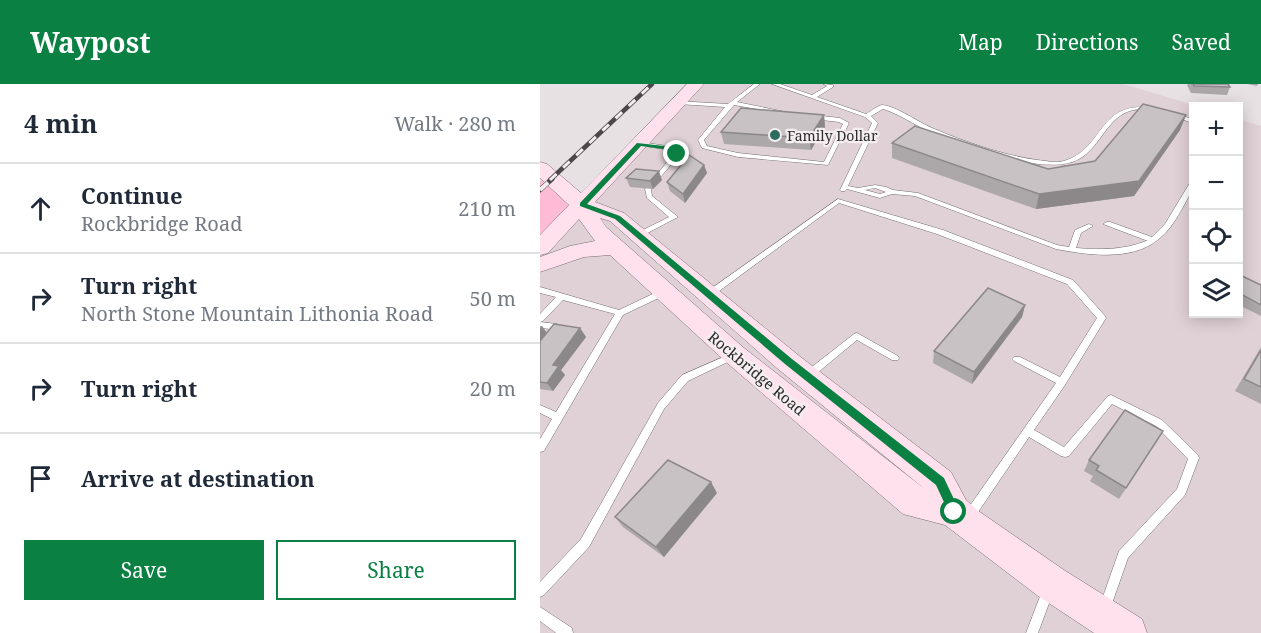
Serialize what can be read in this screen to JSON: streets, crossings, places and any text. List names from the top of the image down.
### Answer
{
  "streets": {
    "main road": ["Rockbridge Road"]
  },
  "places": ["Family Dollar"],
  "page": {
    "header": "Waypost",
    "nav": ["Map", "Directions", "Saved"],
    "heading": ["4 min", "Walk · 280 m"],
    "map_buttons": ["+", "−"],
    "list": [
      ["Continue", "Rockbridge Road", "210 m"],
      ["Turn right", "North Stone Mountain Lithonia Road", "50 m"],
      ["Turn right", "20 m"],
      "Arrive at destination"
    ],
    "buttons": ["Save", "Share"]
  }
}
